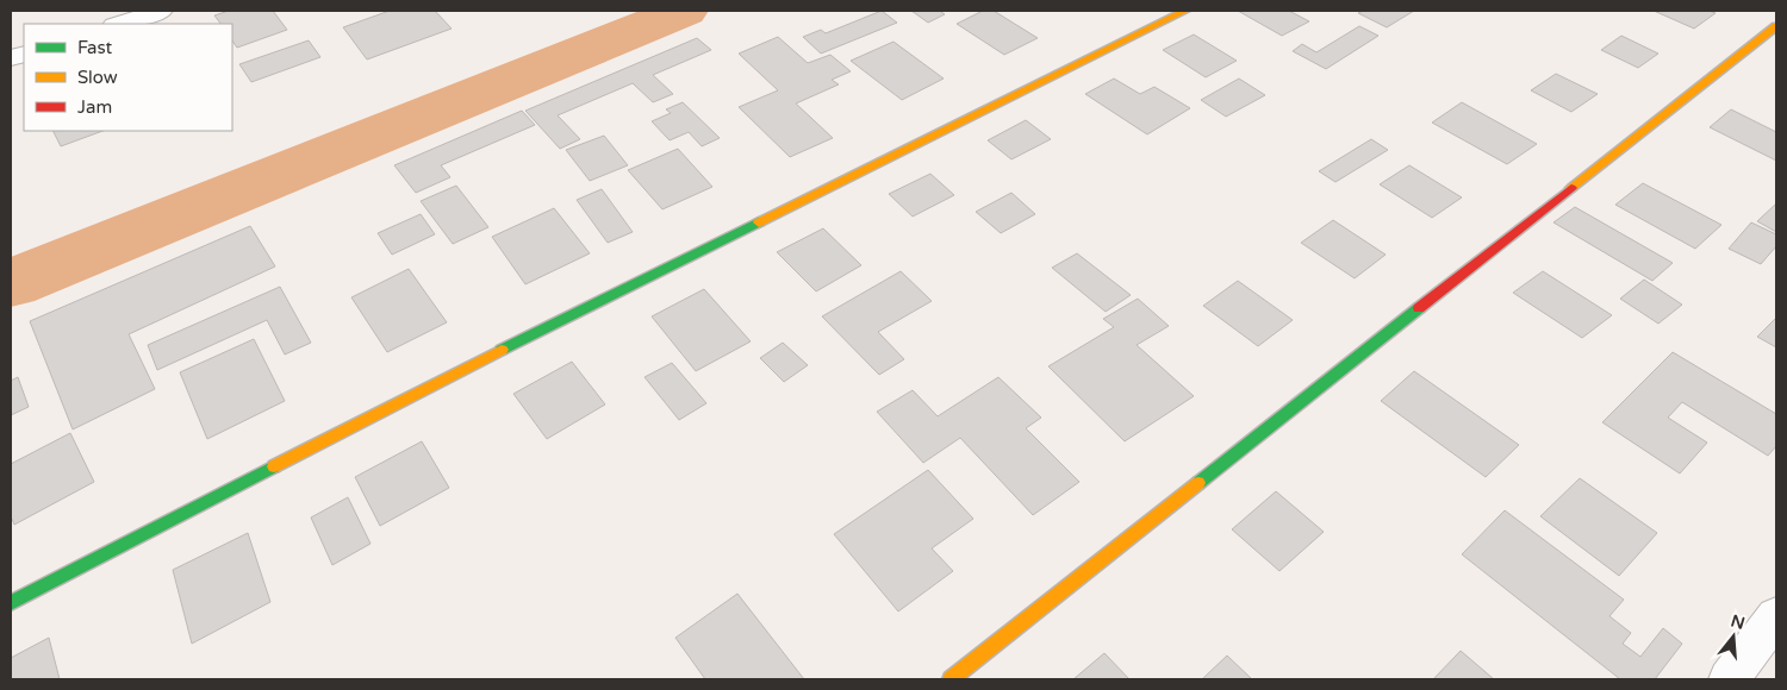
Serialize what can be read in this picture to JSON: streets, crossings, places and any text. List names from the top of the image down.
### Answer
{
  "legend": ["Fast", "Slow", "Jam"],
  "north": "top"
}
